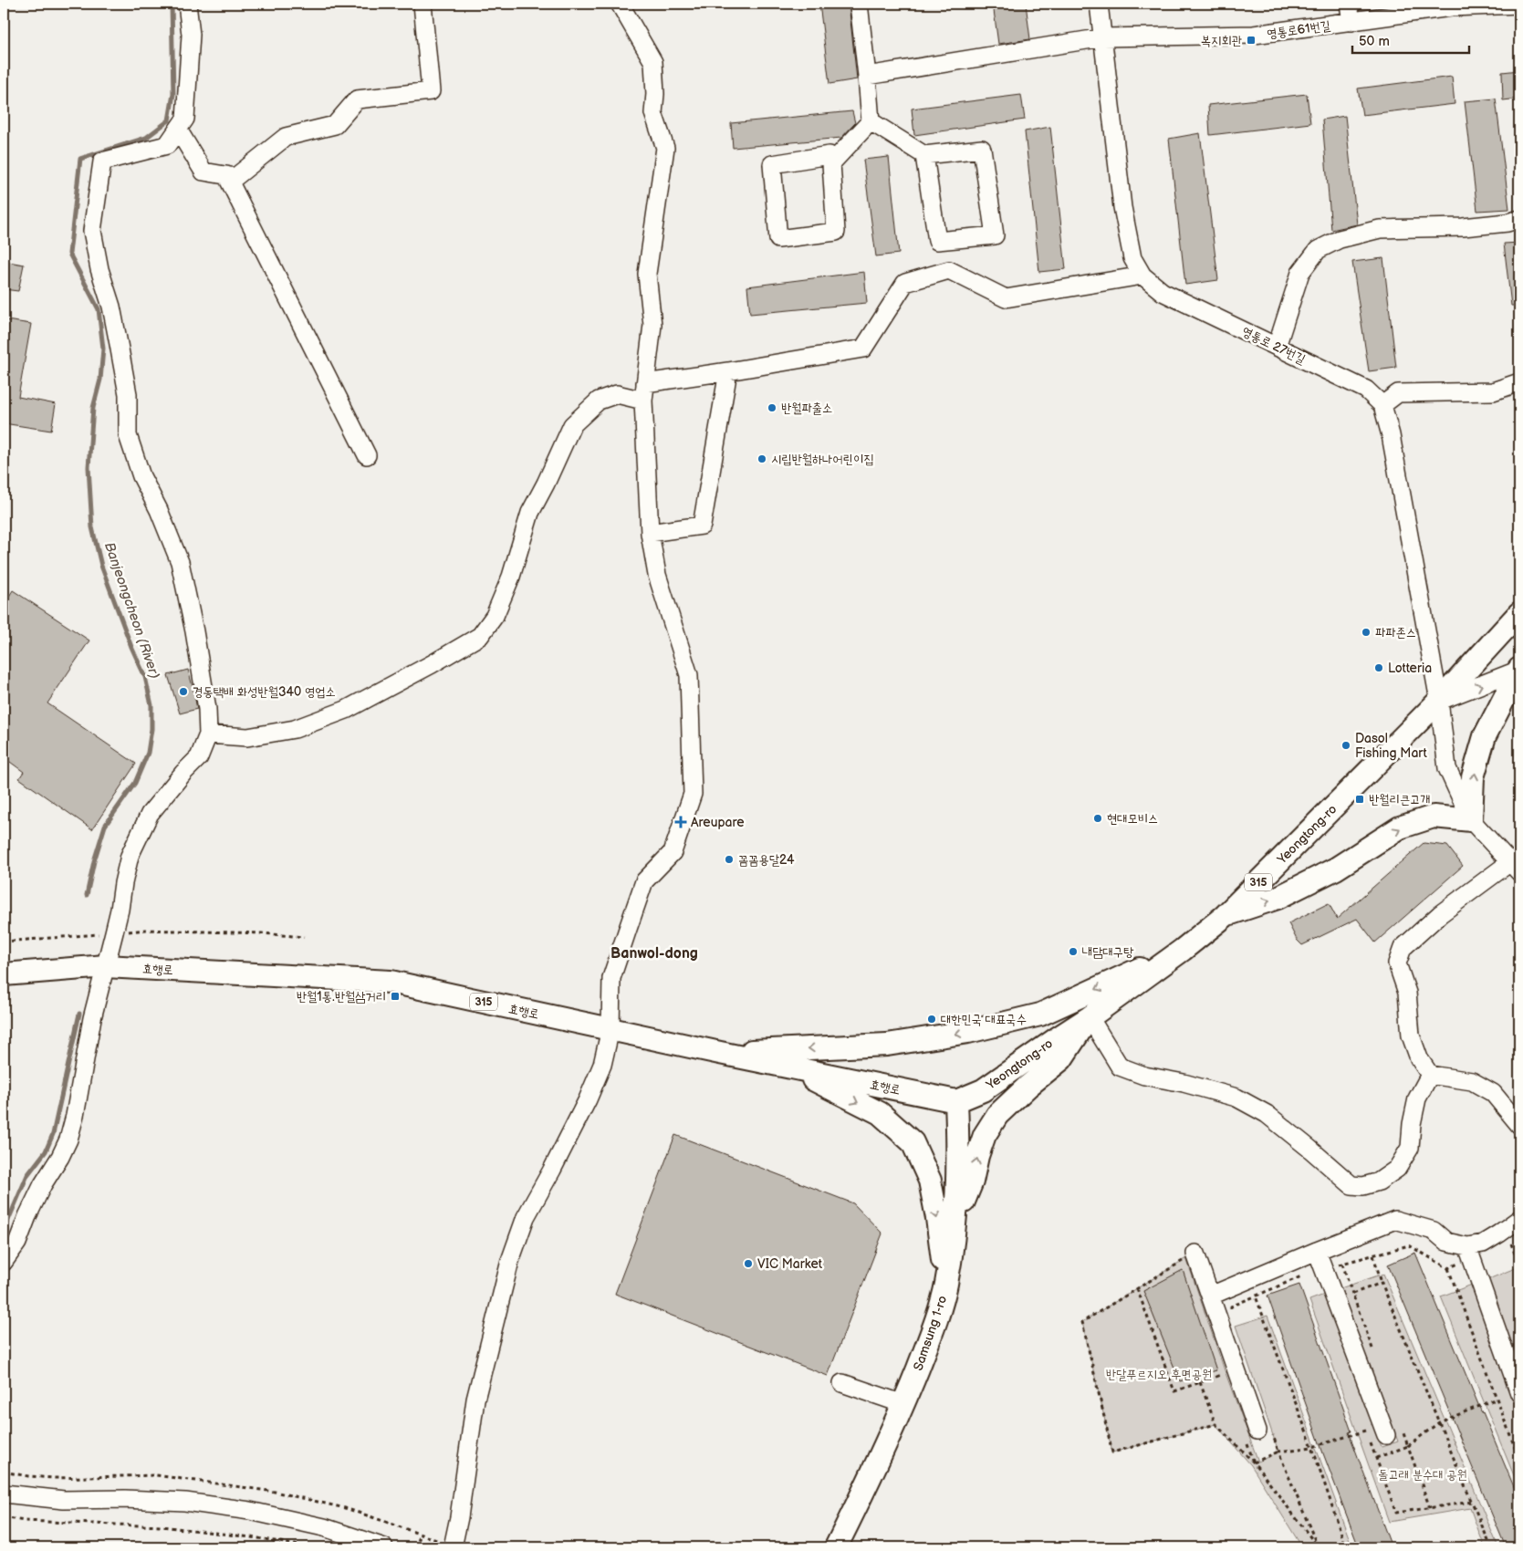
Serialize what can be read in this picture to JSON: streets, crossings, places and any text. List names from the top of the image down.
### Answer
{
  "streets": {
    "main road": [
      "Yeongtong-ro",
      "315",
      "효행로",
      "Samsung 1-ro"
    ],
    "street": ["영통로61번길", "영통로 27번길"]
  },
  "crossings": [
    ["영통로61번길", "영통로 27번길"],
    ["Yeongtong-ro", "315"],
    ["Yeongtong-ro", "효행로"],
    ["Yeongtong-ro", "Samsung 1-ro"],
    ["315", "효행로"],
    ["효행로", "Samsung 1-ro"]
  ],
  "districts": ["Banwol-dong"],
  "water": ["Banjeongcheon (River)"],
  "parks": ["반달푸르지오 후면공원", "돌고래 분수대 공원"],
  "places": {
    "transit": ["복지회관", "반월리큰고개", "반월1통.반월삼거리"],
    "other": [
      "반월파출소",
      "시립반월하나어린이집",
      "파파존스",
      "Lotteria",
      "경동택배 화성반월340 영업소",
      "Dasol Fishing Mart",
      "현대모비스",
      "꼼꼼용달24",
      "내담대구탕",
      "대한민국 대표국수",
      "VIC Market"
    ],
    "health": ["Areupare"]
  },
  "scale_bar": "50 m"
}
